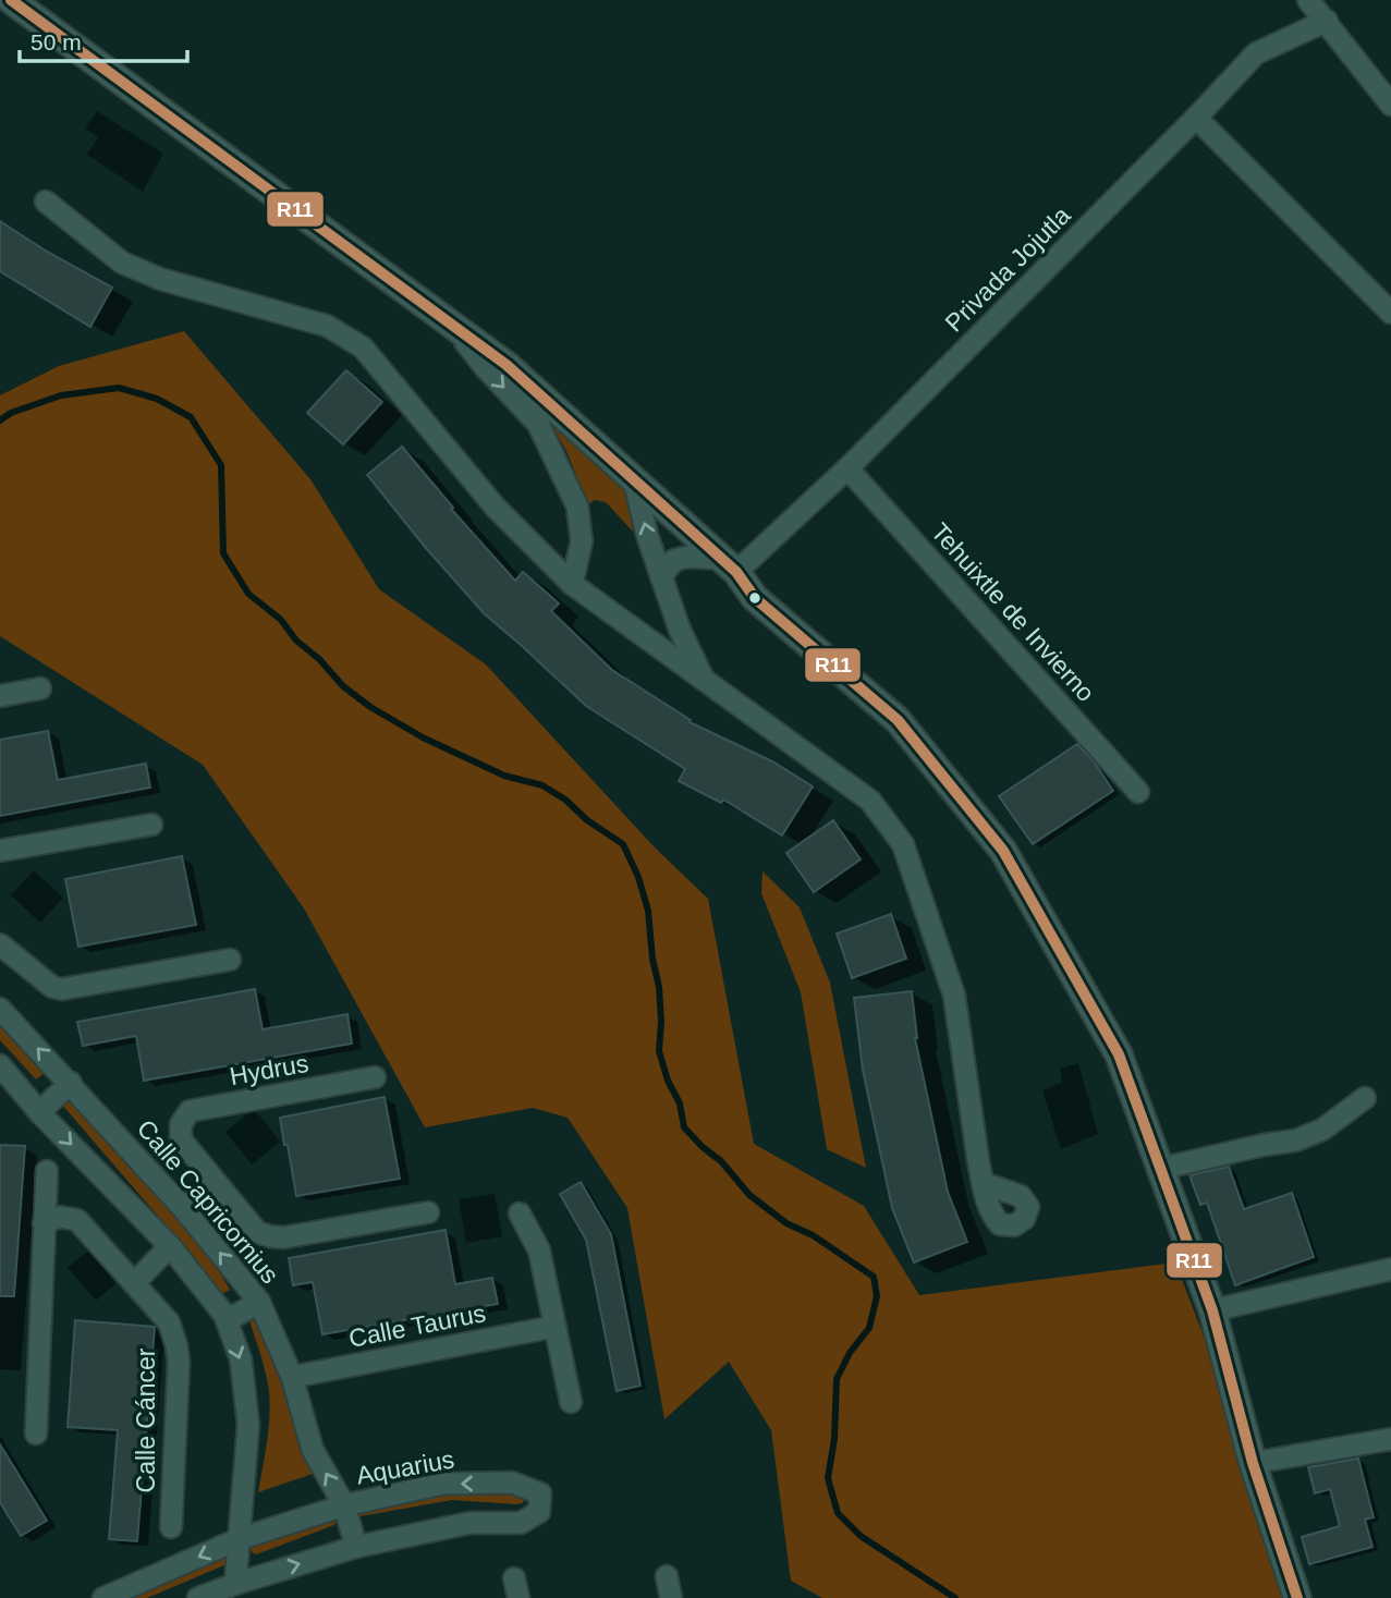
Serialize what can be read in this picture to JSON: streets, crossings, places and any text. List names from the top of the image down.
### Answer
{
  "streets": {
    "street": [
      "Privada Jojutla",
      "Tehuixtle de Invierno",
      "Hydrus",
      "Calle Capricornius",
      "Calle Taurus",
      "Calle Cáncer",
      "Aquarius"
    ]
  },
  "crossings": [
    ["Privada Jojutla", "Tehuixtle de Invierno"],
    ["Calle Capricornius", "Calle Taurus"],
    ["Calle Capricornius", "Aquarius"]
  ],
  "lines": ["transit line R11"],
  "scale_bar": "50 m"
}
